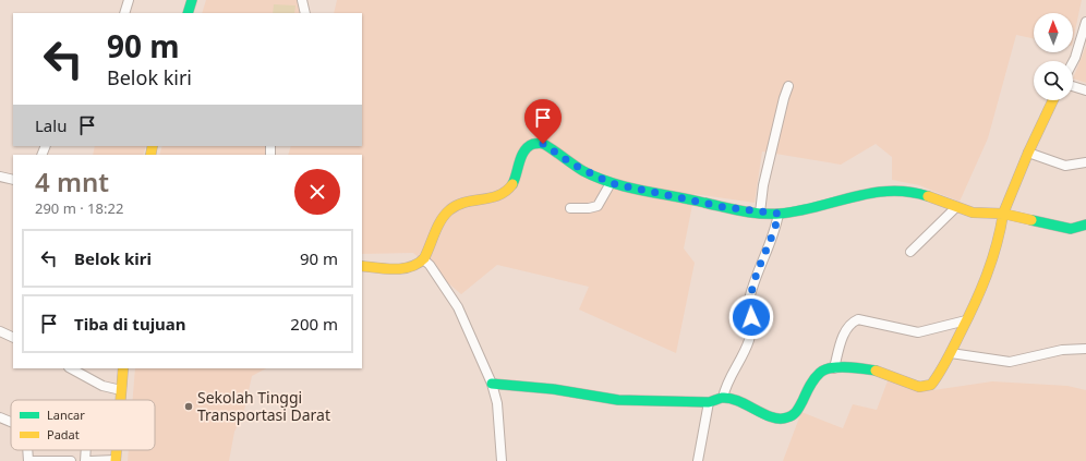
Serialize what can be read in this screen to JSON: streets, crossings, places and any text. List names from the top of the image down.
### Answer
{
  "places": ["Sekolah Tinggi Transportasi Darat"],
  "legend": ["Lancar", "Padat"],
  "north": "top",
  "page": {
    "turn": ["90 m", "Belok kiri"],
    "then": "Lalu",
    "heading": ["4 mnt", "290 m · 18:22"],
    "list": [
      {
        "name": "Belok kiri",
        "value": "90 m"
      },
      {
        "name": "Tiba di tujuan",
        "value": "200 m"
      }
    ]
  }
}
